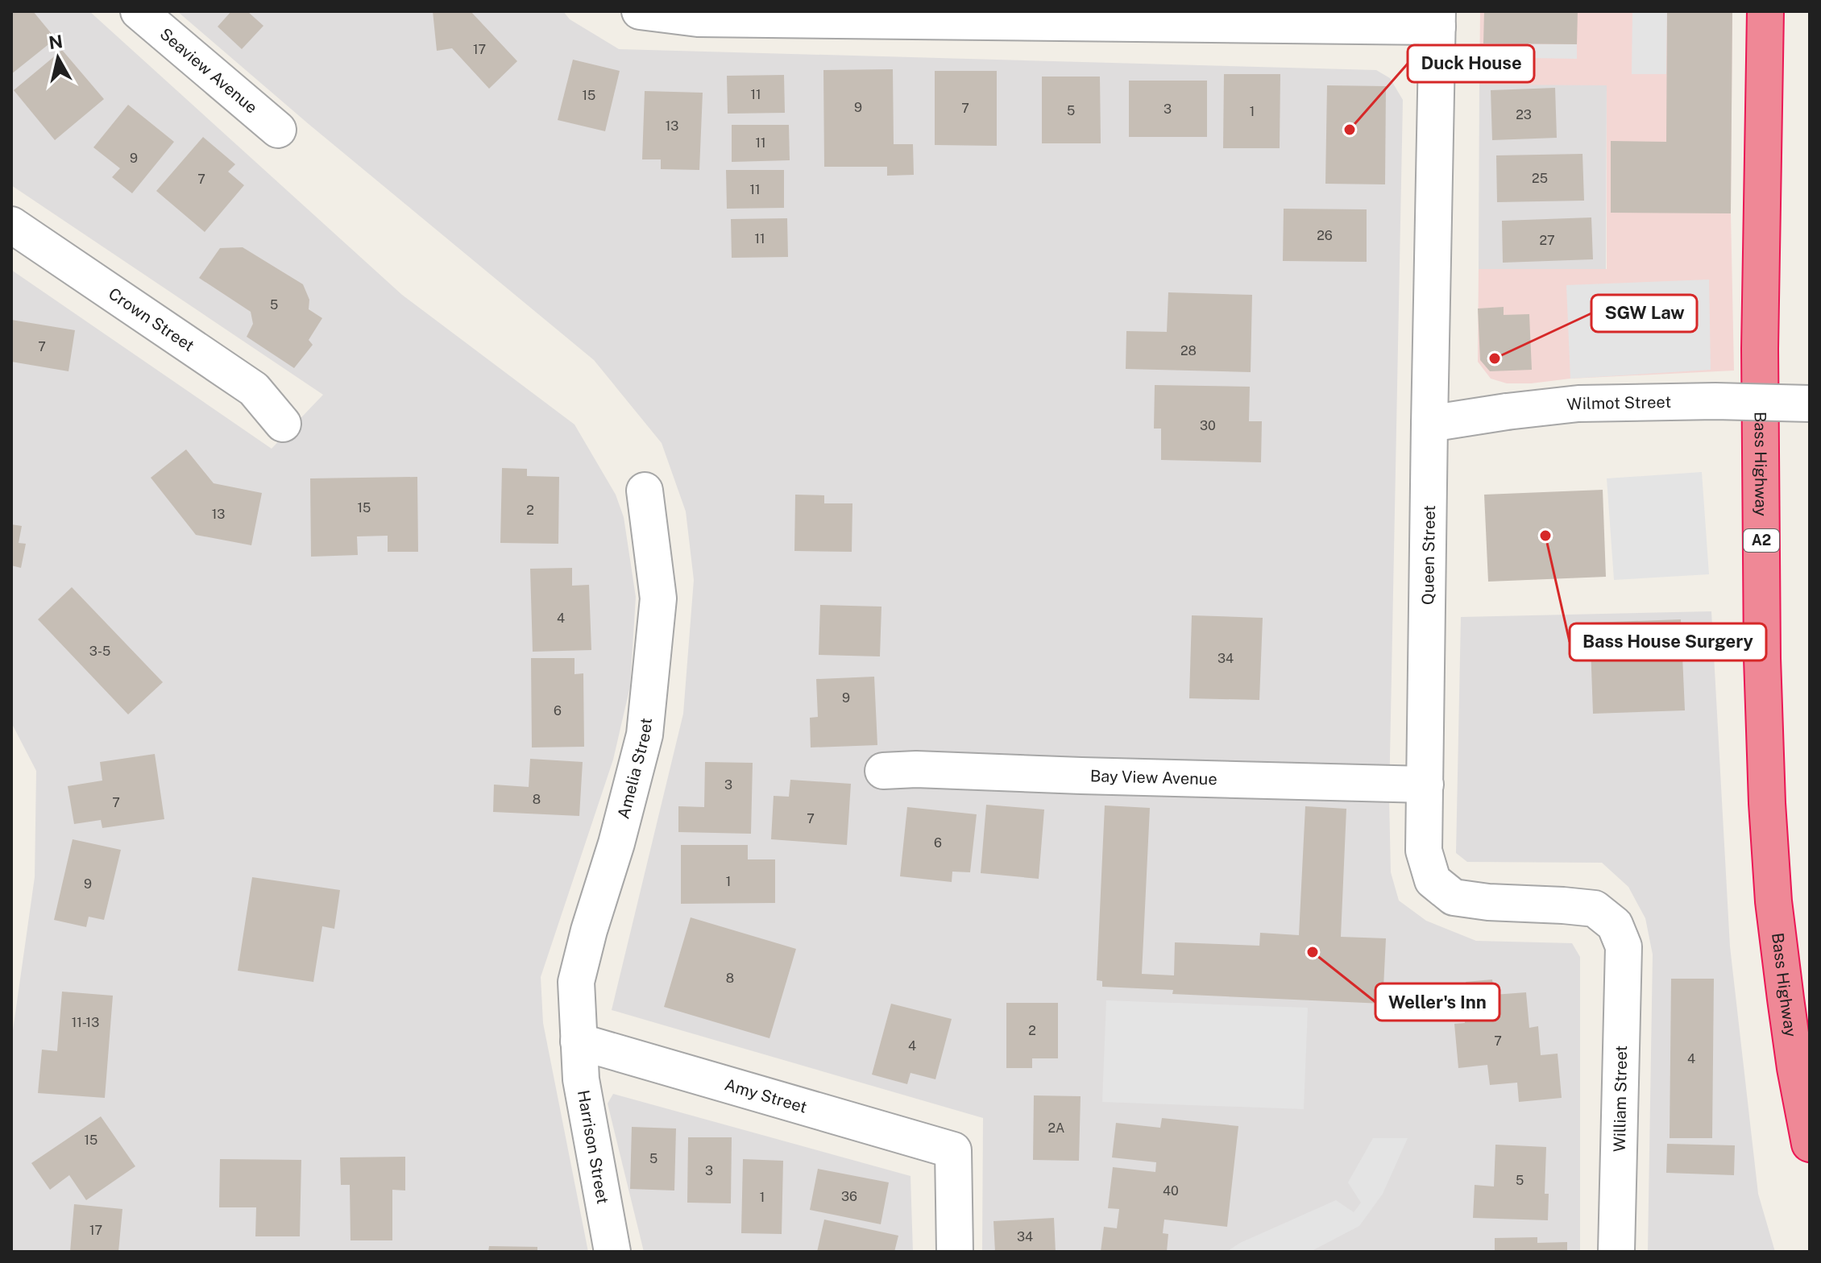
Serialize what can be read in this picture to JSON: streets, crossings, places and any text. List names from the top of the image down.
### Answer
{
  "streets": {
    "highway": ["Bass Highway", "A2"],
    "street": [
      "Seaview Avenue",
      "Crown Street",
      "Wilmot Street",
      "Queen Street",
      "Amelia Street",
      "Bay View Avenue",
      "Amy Street",
      "William Street",
      "Harrison Street"
    ]
  },
  "crossings": [
    ["Wilmot Street", "Queen Street"],
    ["Queen Street", "Bay View Avenue"],
    ["Queen Street", "William Street"],
    ["Amelia Street", "Amy Street"],
    ["Amelia Street", "Harrison Street"],
    ["Amy Street", "Harrison Street"]
  ],
  "places": [
    "Duck House",
    "SGW Law",
    "Bass House Surgery",
    "Weller's Inn"
  ],
  "house_numbers": [
    "17",
    "11",
    "15",
    "9",
    "7",
    "3",
    "5",
    "1",
    "23",
    "13",
    "11",
    "9",
    "25",
    "7",
    "11",
    "26",
    "11",
    "27",
    "5",
    "7",
    "28",
    "30",
    "15",
    "2",
    "13",
    "4",
    "3-5",
    "34",
    "9",
    "6",
    "3",
    "8",
    "7",
    "7",
    "6",
    "1",
    "9",
    "8",
    "11-13",
    "2",
    "7",
    "4",
    "4",
    "2A",
    "15",
    "5",
    "3",
    "5",
    "40",
    "36",
    "1",
    "17",
    "34"
  ],
  "north": "top"
}
